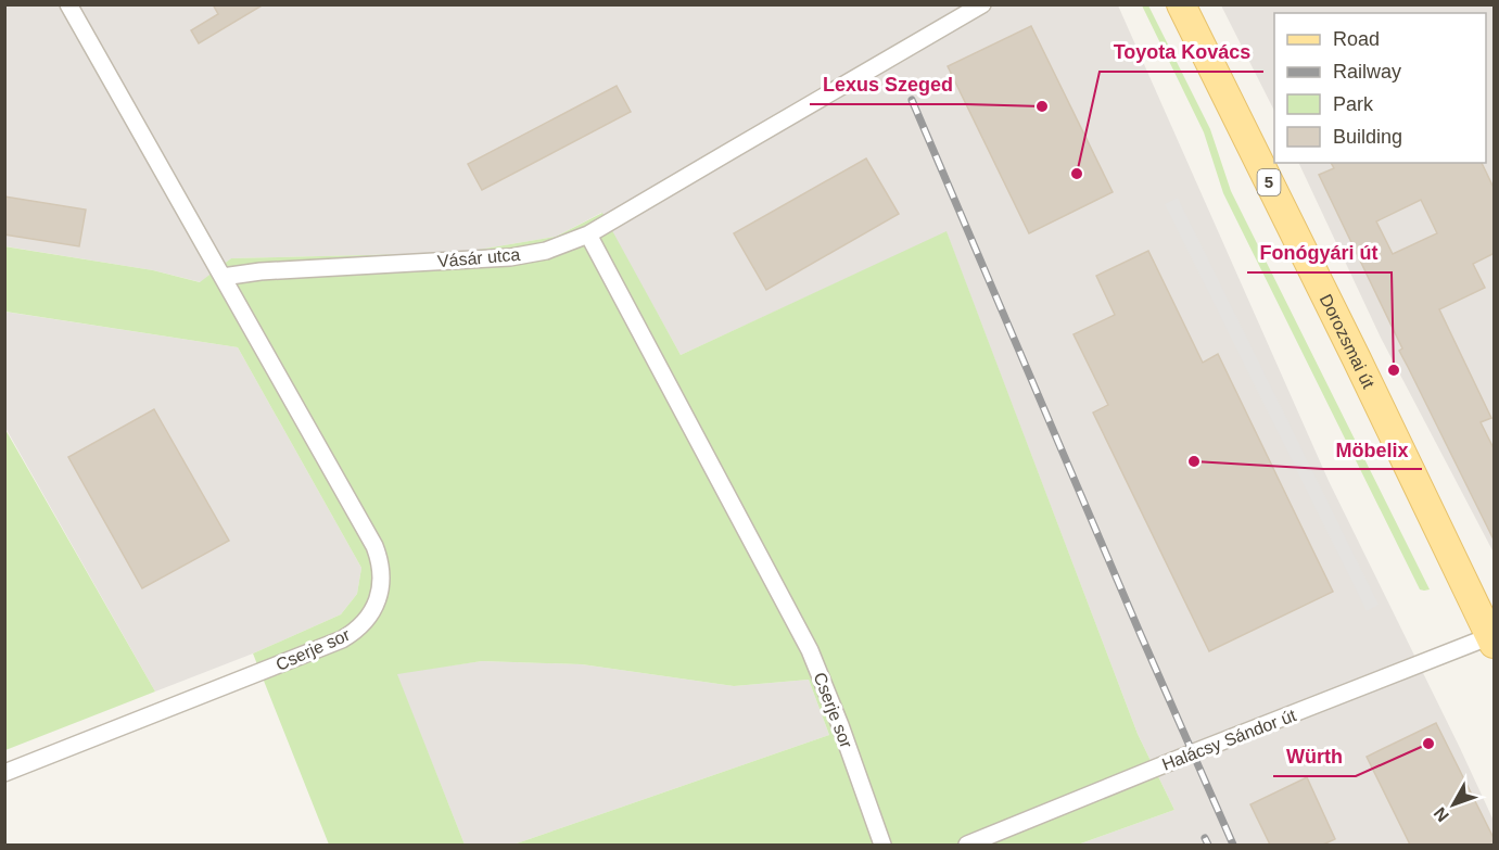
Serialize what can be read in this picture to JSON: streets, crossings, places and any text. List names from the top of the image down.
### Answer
{
  "streets": {
    "main road": ["5", "Dorozsmai út"],
    "street": ["Vásár utca", "Cserje sor", "Halácsy Sándor út"]
  },
  "crossings": [
    ["Vásár utca", "Cserje sor"],
    ["Dorozsmai út", "Halácsy Sándor út"]
  ],
  "places": [
    "Lexus Szeged",
    "Toyota Kovács",
    "Fonógyári út",
    "Möbelix",
    "Würth"
  ],
  "legend": [
    "Road",
    "Railway",
    "Park",
    "Building"
  ],
  "north": "bottom left"
}
